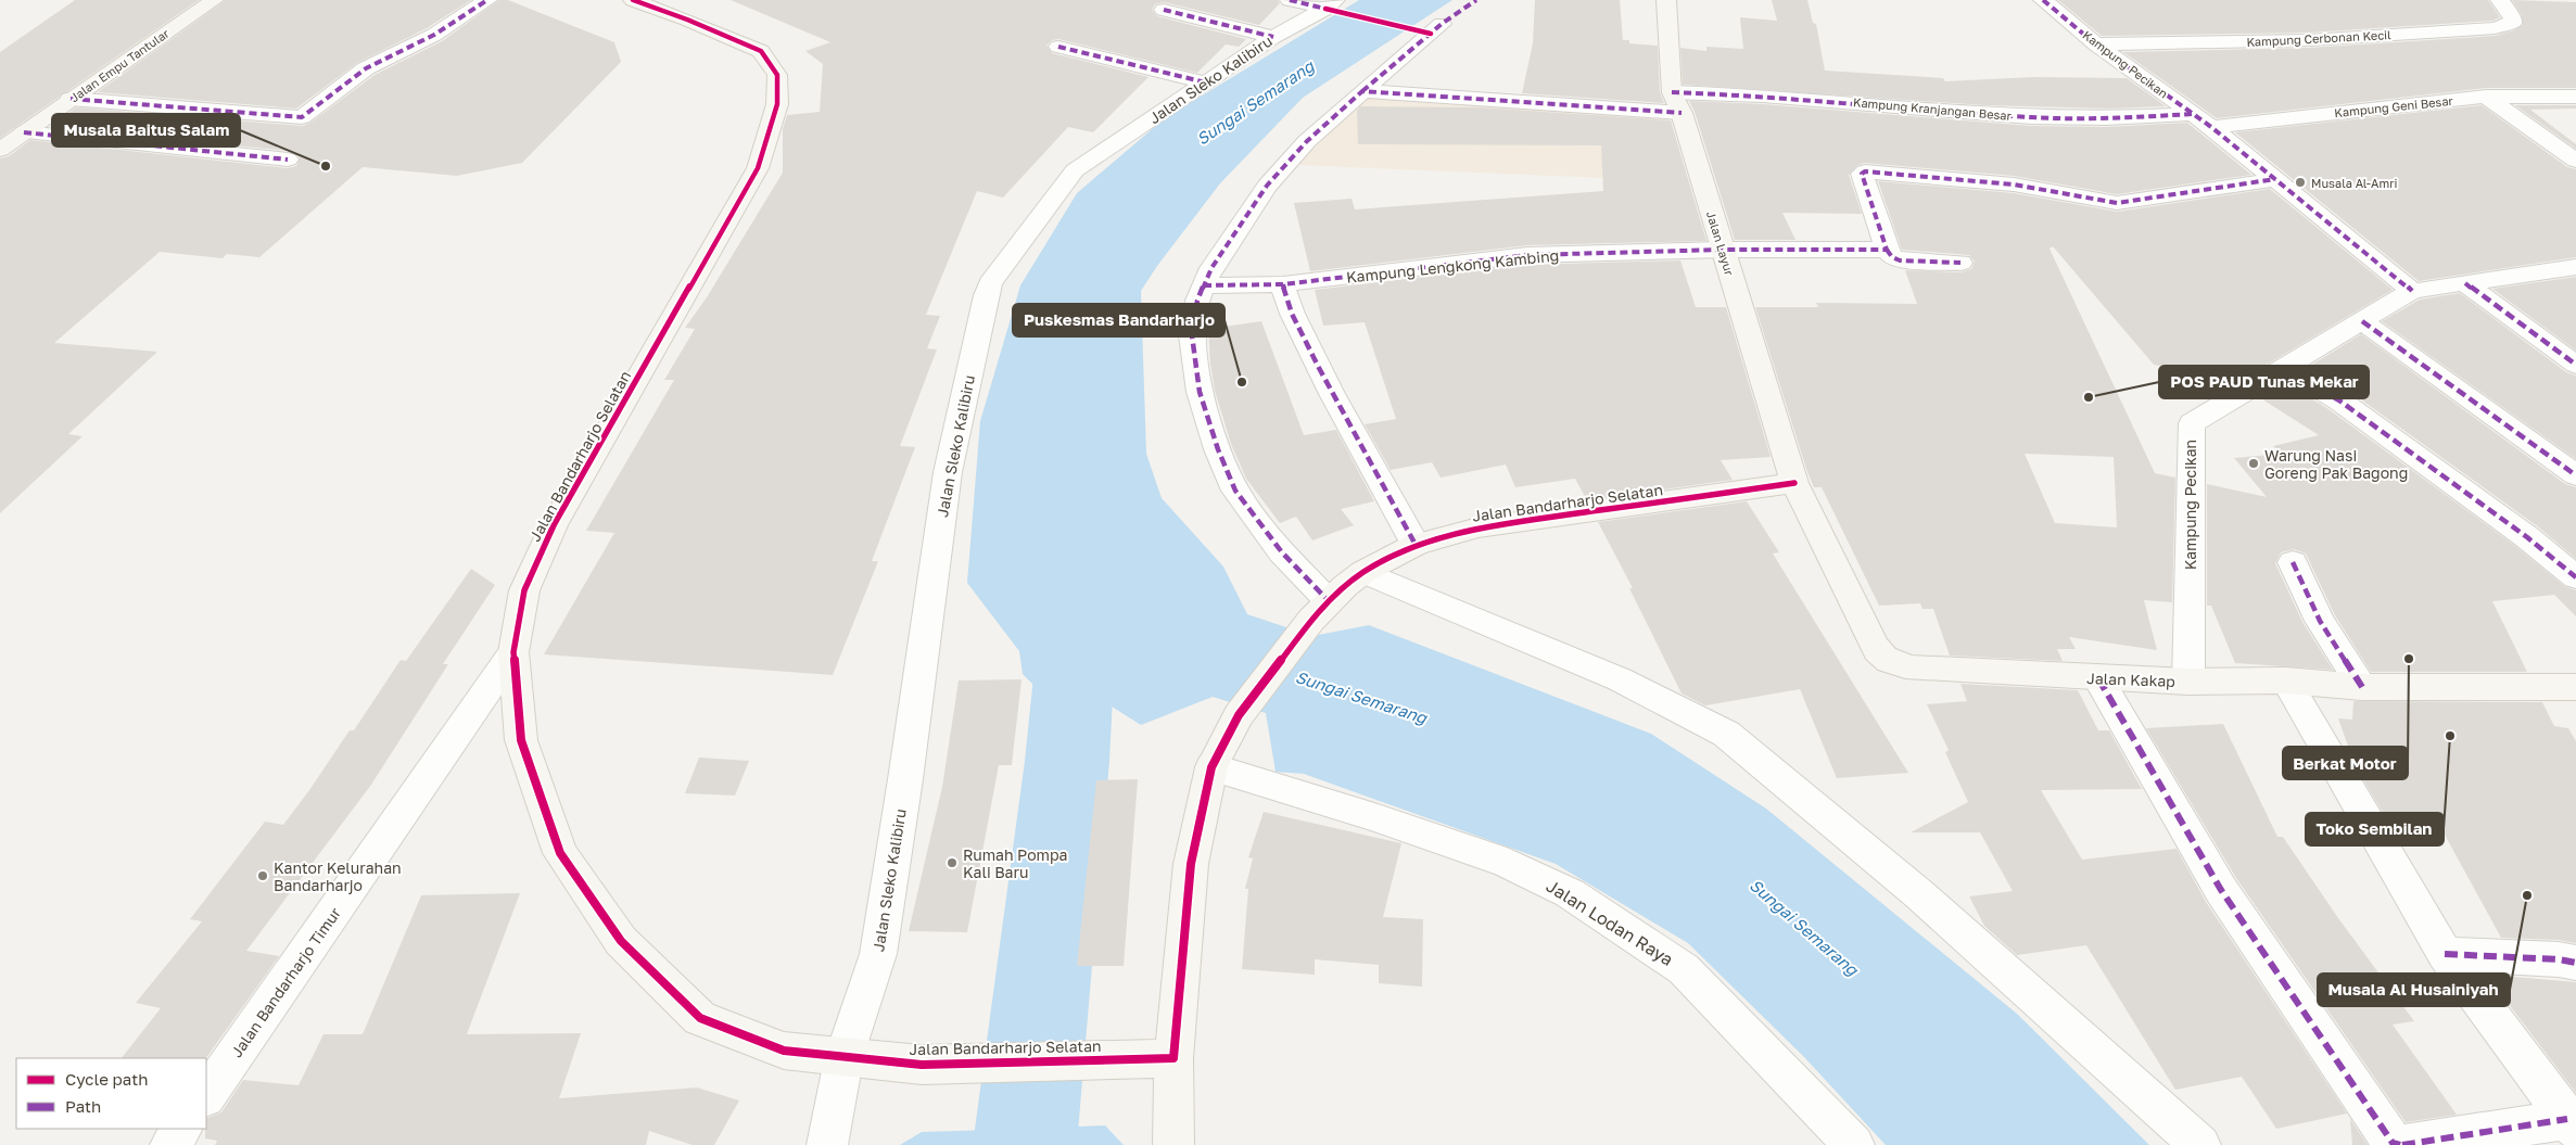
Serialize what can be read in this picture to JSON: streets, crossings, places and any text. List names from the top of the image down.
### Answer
{
  "streets": {
    "street": [
      "Kampung Cerbonan Kecil",
      "Kampung Pecikan",
      "Jalan Empu Tantular",
      "Jalan Sleko Kalibiru",
      "Kampung Geni Besar",
      "Kampung Kranjangan Besar",
      "Jalan Layur",
      "Kampung Lengkong Kambing",
      "Jalan Bandarharjo Selatan",
      "Jalan Kakap",
      "Jalan Lodan Raya",
      "Jalan Bandarharjo Timur"
    ]
  },
  "crossings": [
    ["Kampung Cerbonan Kecil", "Kampung Pecikan"],
    ["Kampung Pecikan", "Kampung Geni Besar"],
    ["Kampung Pecikan", "Kampung Kranjangan Besar"],
    ["Kampung Pecikan", "Jalan Kakap"],
    ["Jalan Sleko Kalibiru", "Jalan Bandarharjo Selatan"],
    ["Kampung Kranjangan Besar", "Jalan Layur"],
    ["Jalan Layur", "Kampung Lengkong Kambing"],
    ["Jalan Layur", "Jalan Bandarharjo Selatan"],
    ["Jalan Layur", "Jalan Kakap"],
    ["Jalan Bandarharjo Selatan", "Jalan Kakap"],
    ["Jalan Bandarharjo Selatan", "Jalan Lodan Raya"],
    ["Jalan Bandarharjo Selatan", "Jalan Bandarharjo Timur"]
  ],
  "water": ["Sungai Semarang"],
  "places": [
    "Musala Baitus Salam",
    "Musala Al-Amri",
    "Puskesmas Bandarharjo",
    "POS PAUD Tunas Mekar",
    "Warung Nasi Goreng Pak Bagong",
    "Berkat Motor",
    "Toko Sembilan",
    "Rumah Pompa Kali Baru",
    "Kantor Kelurahan Bandarharjo",
    "Musala Al Husainiyah"
  ],
  "legend": ["Cycle path", "Path"]
}
